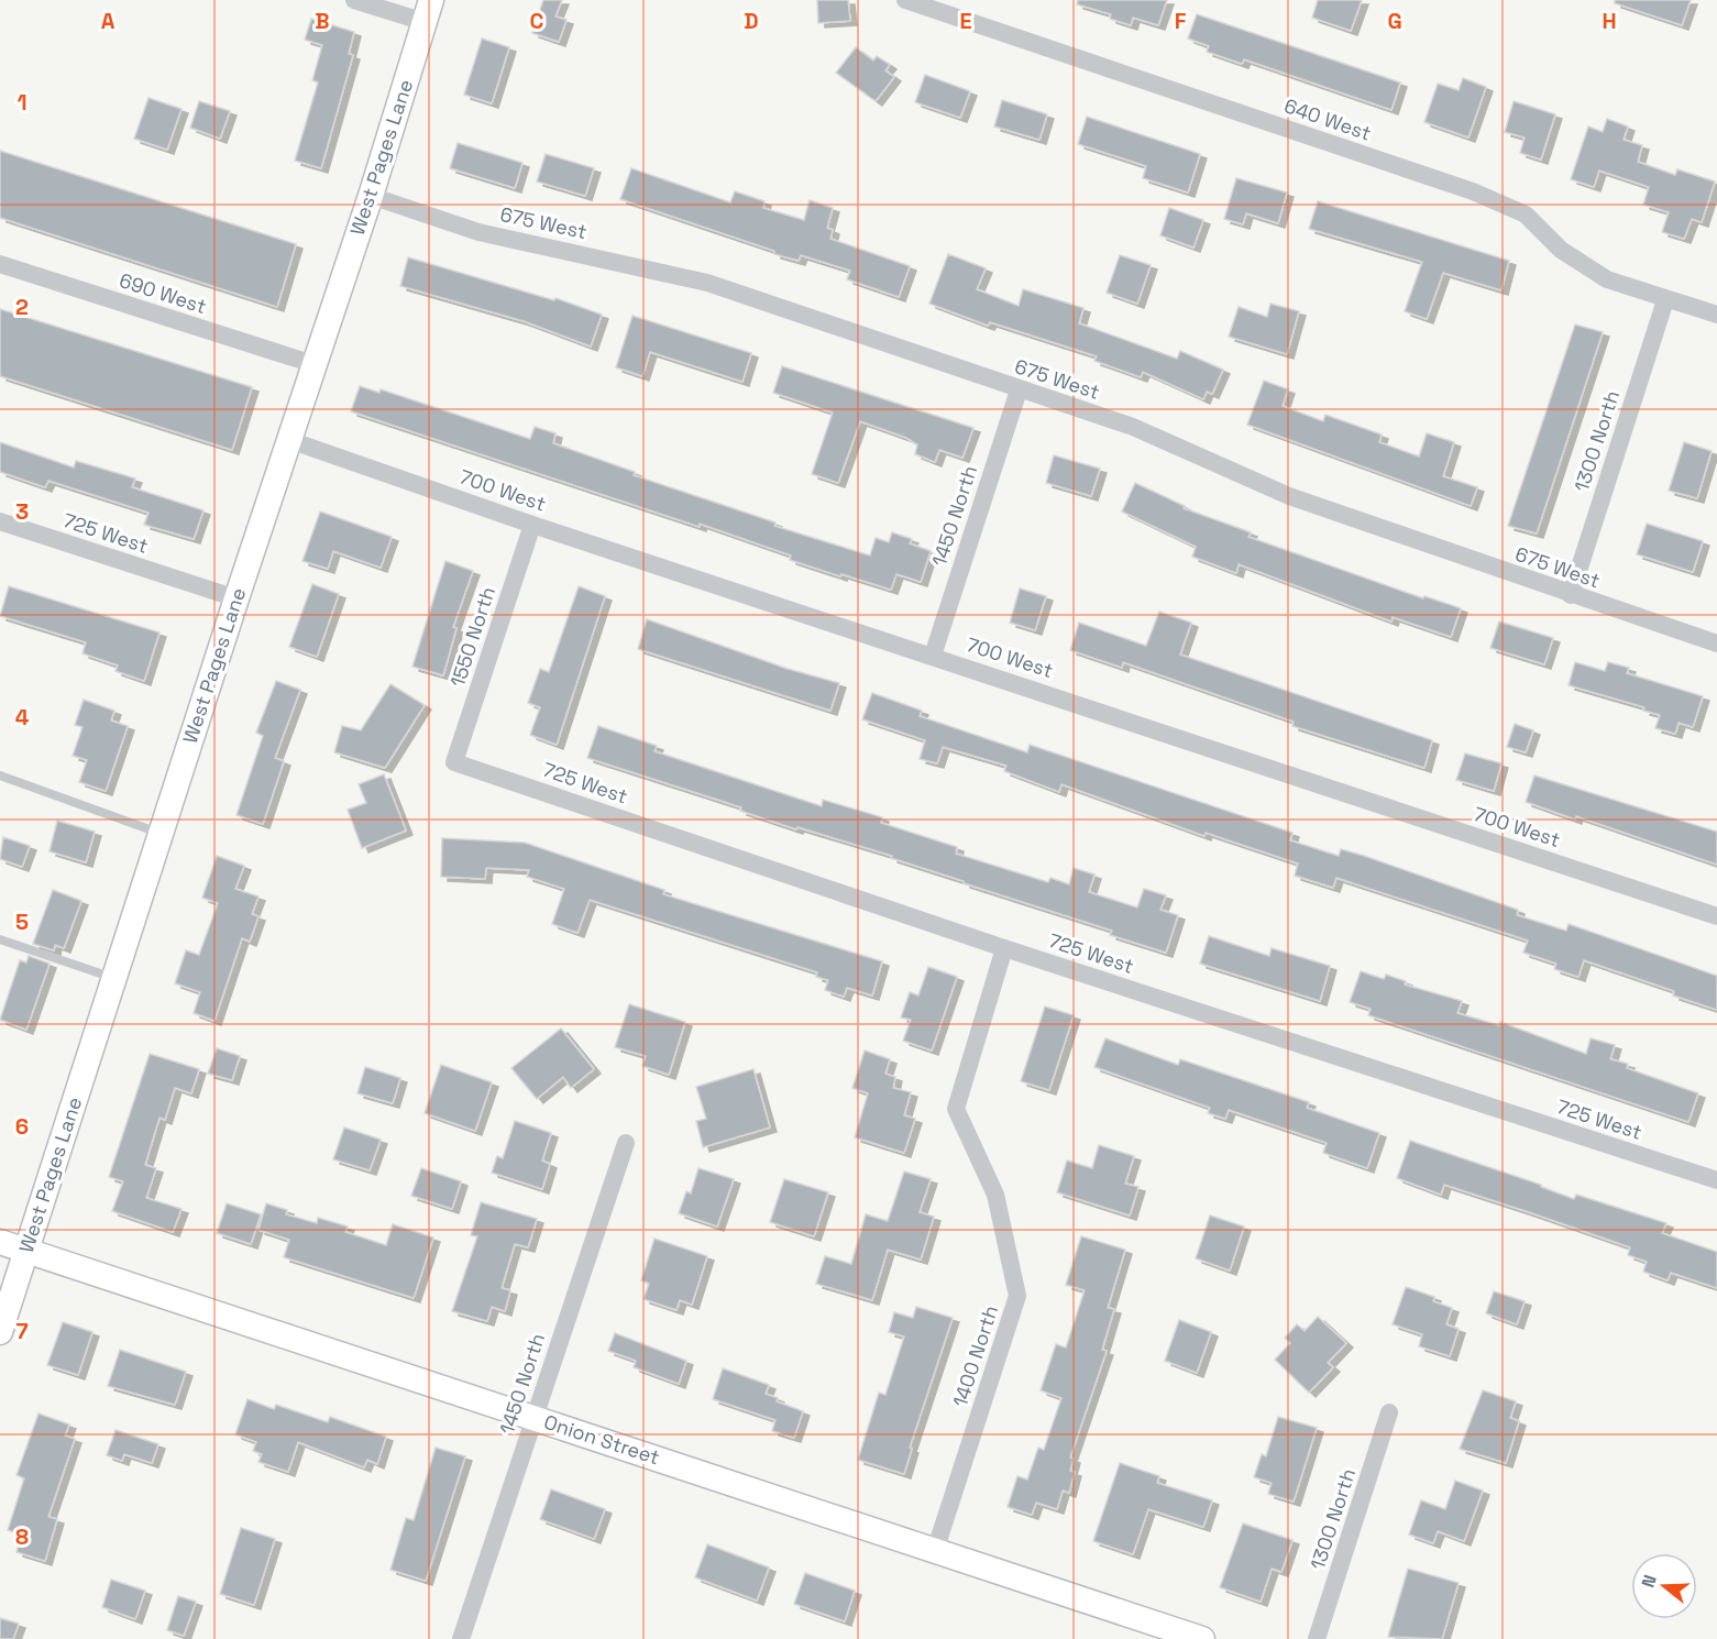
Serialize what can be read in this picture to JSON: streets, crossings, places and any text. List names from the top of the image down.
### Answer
{
  "streets": {
    "street": [
      "640 West",
      "West Pages Lane",
      "675 West",
      "690 West",
      "1300 North",
      "700 West",
      "1450 North",
      "725 West",
      "1550 North",
      "1400 North",
      "Onion Street"
    ]
  },
  "crossings": [
    ["640 West", "1300 North"],
    ["West Pages Lane", "675 West"],
    ["West Pages Lane", "690 West"],
    ["West Pages Lane", "700 West"],
    ["West Pages Lane", "725 West"],
    ["West Pages Lane", "Onion Street"],
    ["675 West", "1300 North"],
    ["675 West", "1450 North"],
    ["700 West", "1450 North"],
    ["700 West", "1550 North"],
    ["1450 North", "Onion Street"],
    ["725 West", "1550 North"],
    ["725 West", "1400 North"],
    ["1400 North", "Onion Street"]
  ],
  "north": "left",
  "grid": {
    "columns": [
      "A",
      "B",
      "C",
      "D",
      "E",
      "F",
      "G",
      "H"
    ],
    "rows": [
      "1",
      "2",
      "3",
      "4",
      "5",
      "6",
      "7",
      "8"
    ]
  }
}
